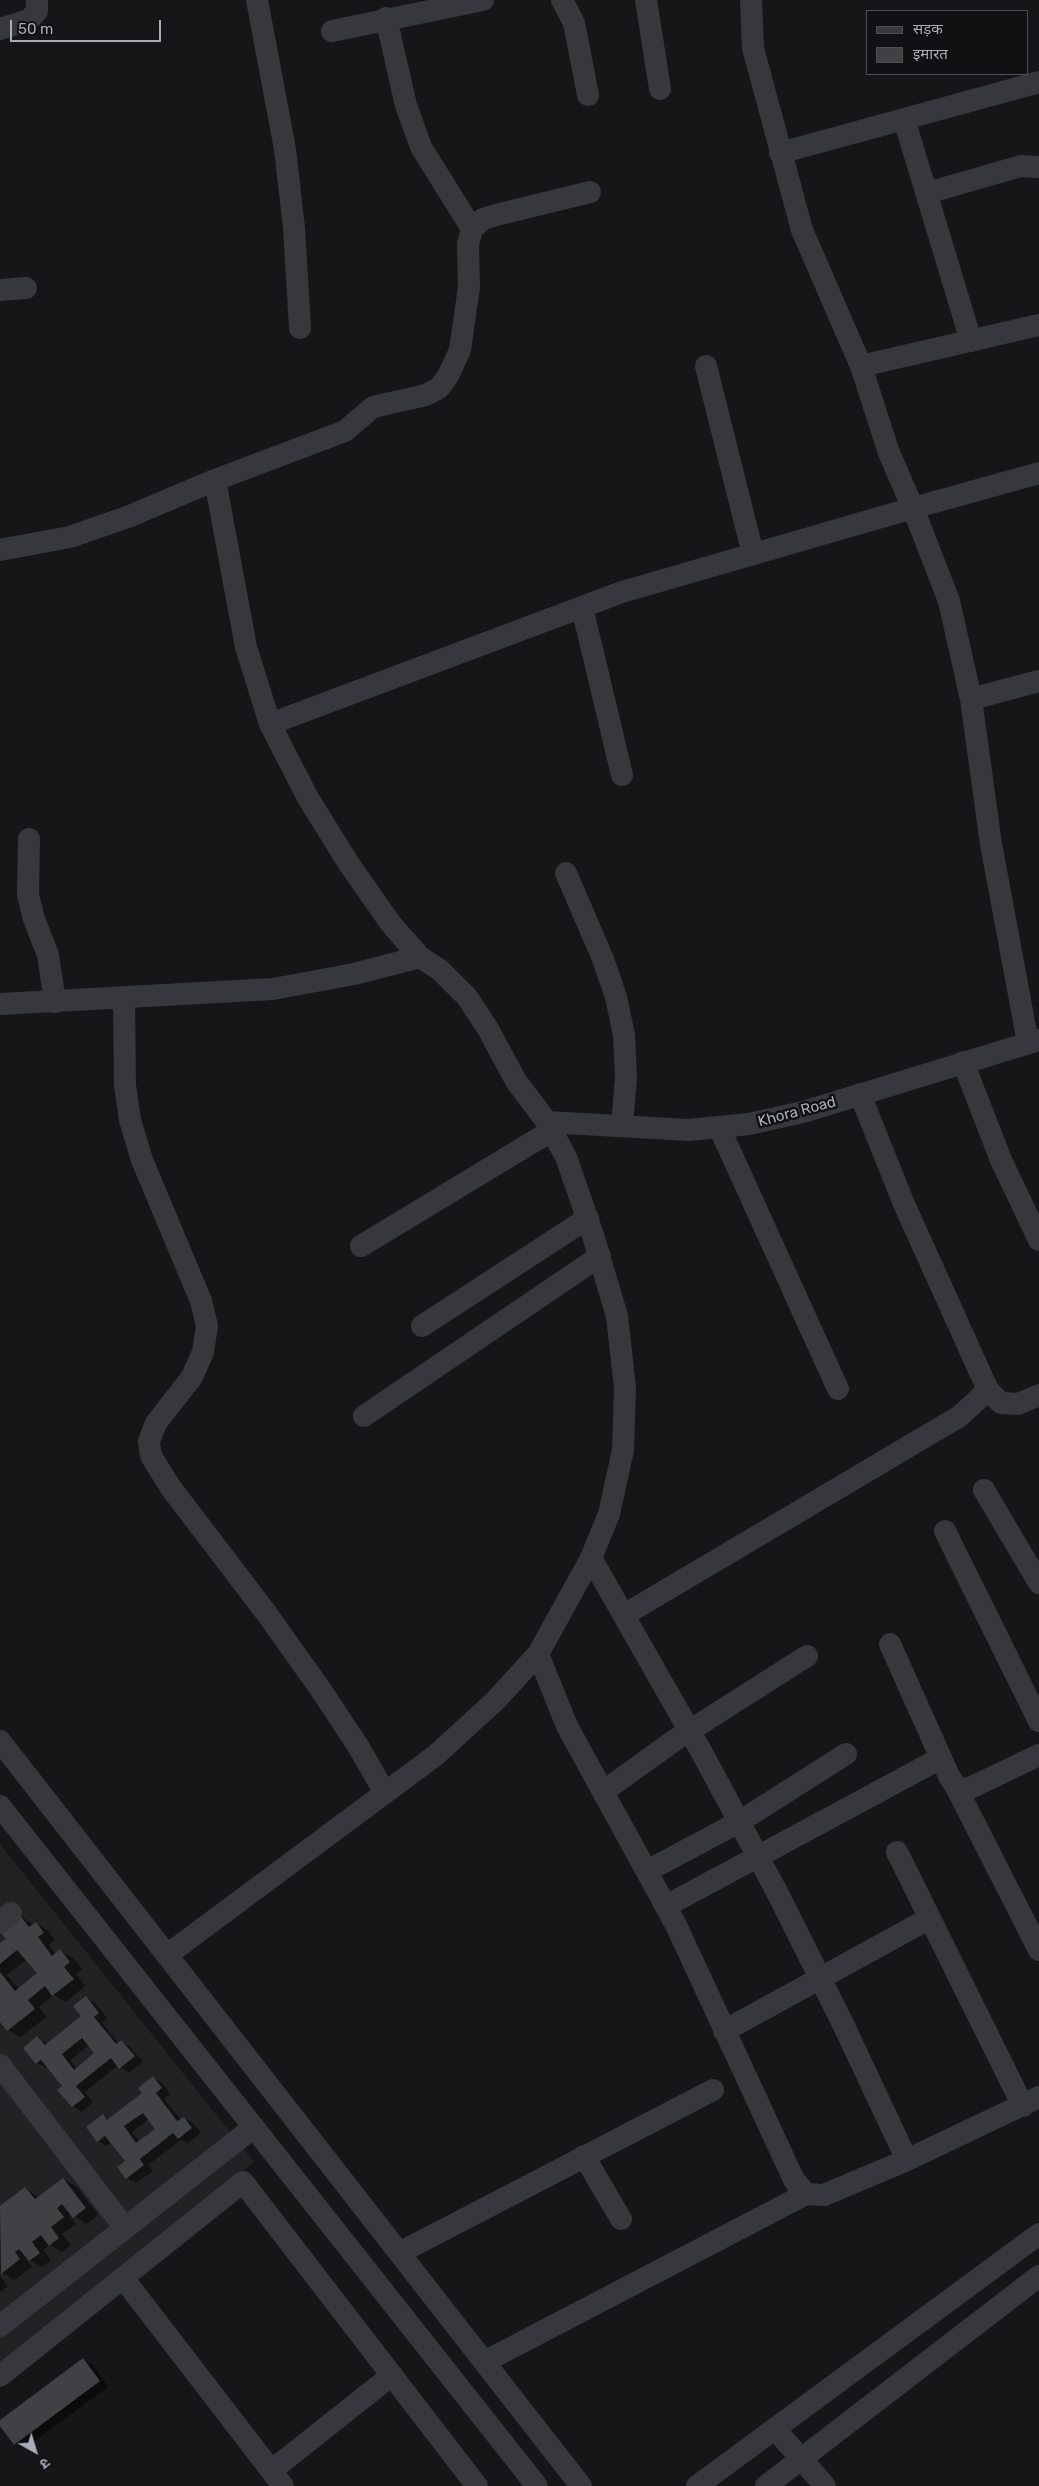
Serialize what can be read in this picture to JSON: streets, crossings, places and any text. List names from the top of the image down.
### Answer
{
  "streets": {
    "street": ["Khora Road"]
  },
  "legend": ["सड़क", "इमारत"],
  "scale_bar": "50 m",
  "north": "bottom right"
}
